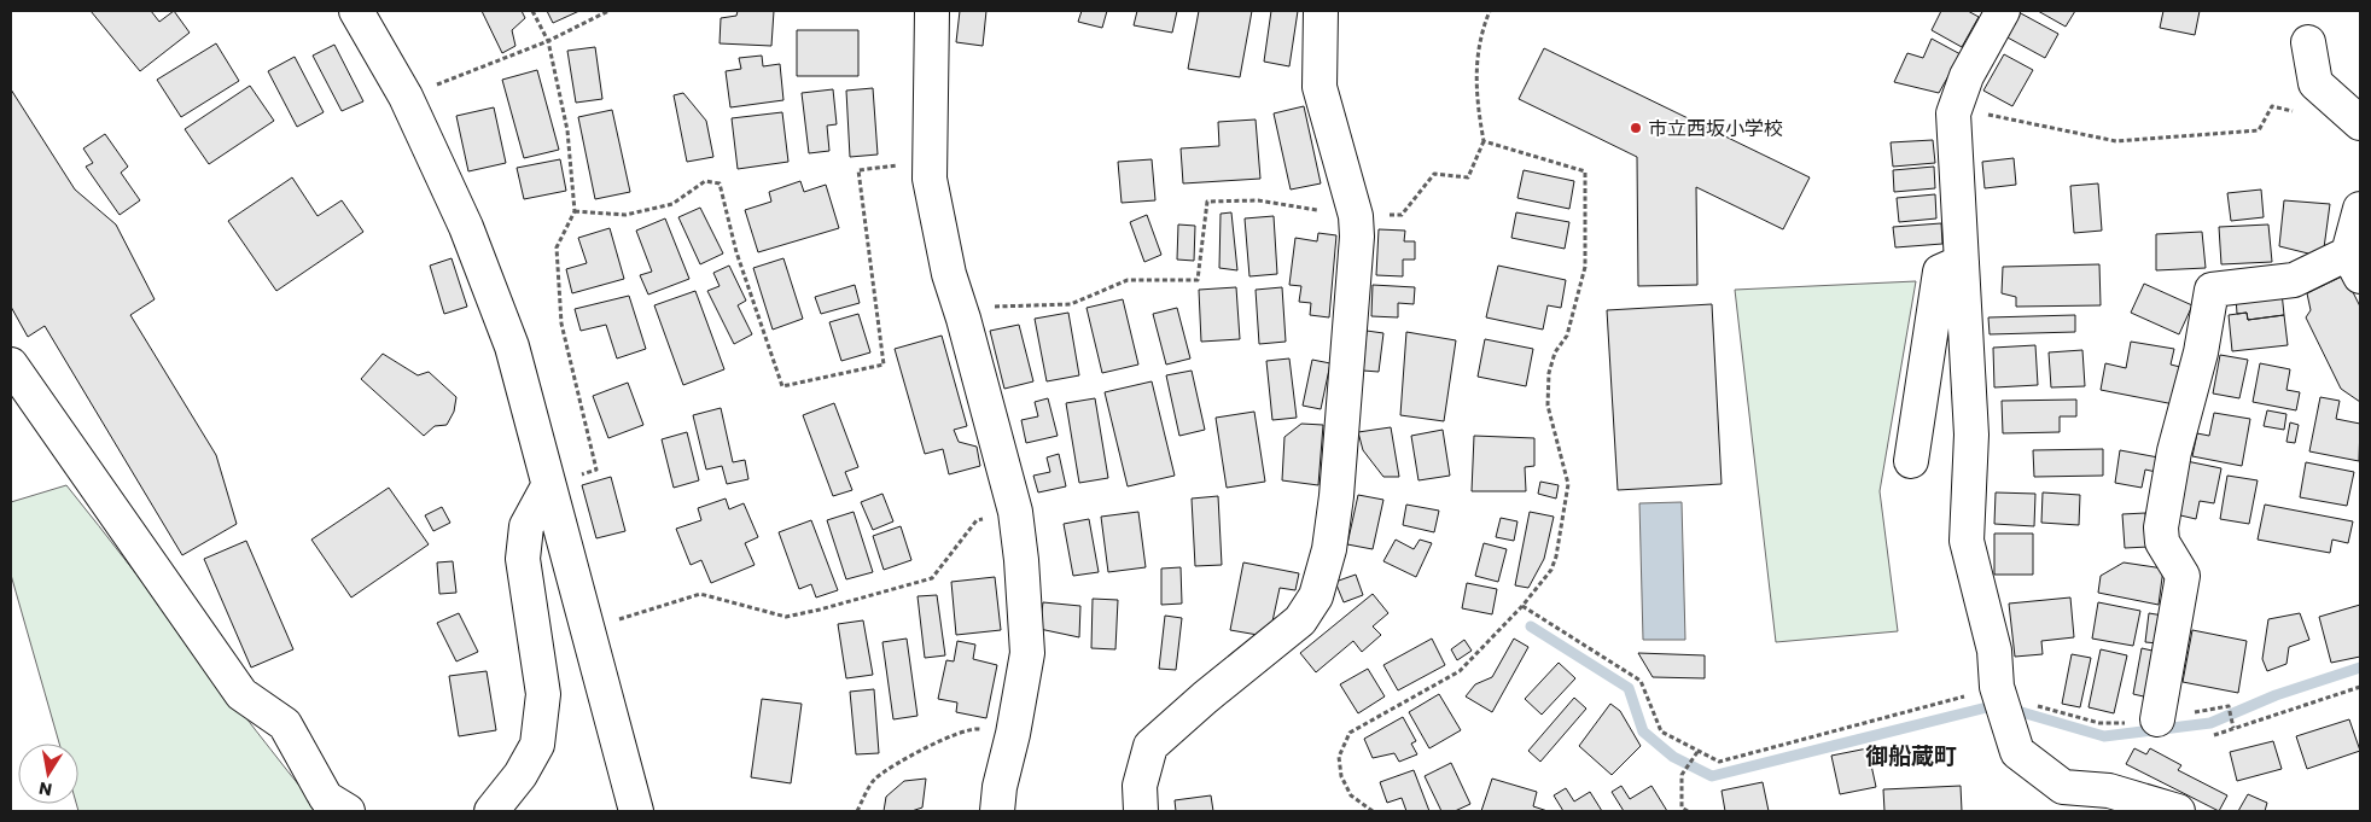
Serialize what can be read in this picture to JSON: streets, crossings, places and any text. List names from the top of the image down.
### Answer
{
  "districts": ["御船蔵町"],
  "places": ["市立西坂小学校"],
  "north": "bottom"
}
